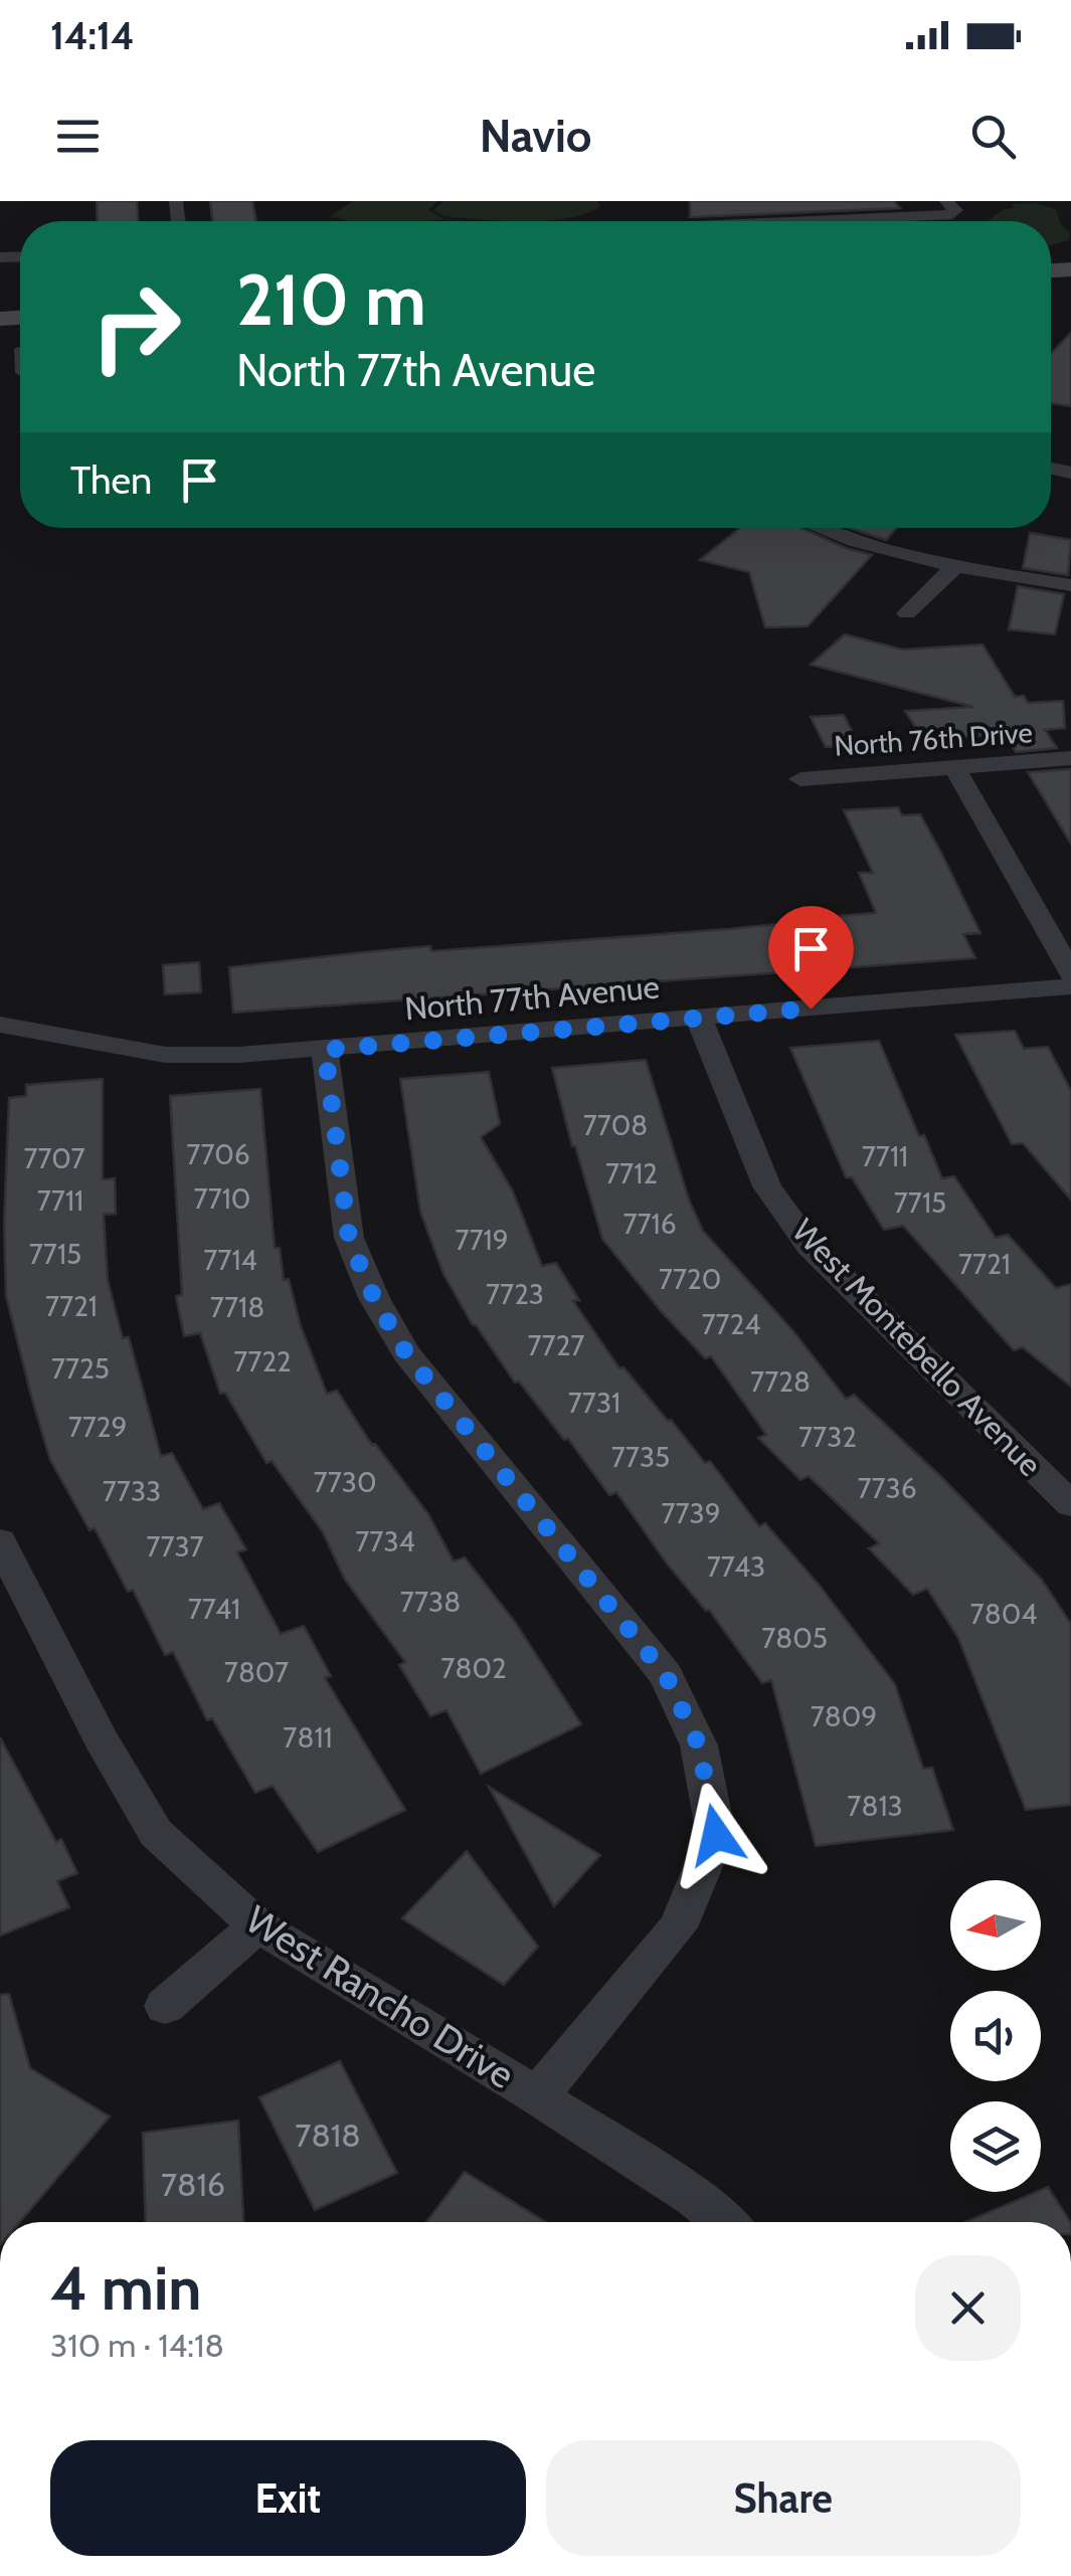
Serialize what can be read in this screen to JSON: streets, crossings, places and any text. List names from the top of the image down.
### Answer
{
  "streets": {
    "street": [
      "North 76th Drive",
      "North 77th Avenue",
      "West Montebello Avenue",
      "West Rancho Drive"
    ]
  },
  "crossings": [
    ["North 77th Avenue", "West Montebello Avenue"]
  ],
  "house_numbers": [
    "7708",
    "7706",
    "7711",
    "7707",
    "7712",
    "7710",
    "7711",
    "7715",
    "7716",
    "7719",
    "7715",
    "7714",
    "7721",
    "7720",
    "7723",
    "7721",
    "7718",
    "7724",
    "7727",
    "7722",
    "7725",
    "7728",
    "7731",
    "7729",
    "7732",
    "7735",
    "7730",
    "7736",
    "7733",
    "7739",
    "7734",
    "7737",
    "7743",
    "7738",
    "7741",
    "7804",
    "7805",
    "7802",
    "7807",
    "7809",
    "7811",
    "7813",
    "7818",
    "7816"
  ],
  "north": "left",
  "page": {
    "status": "14:14",
    "header": "Navio",
    "turn": ["210 m", "North 77th Avenue"],
    "then": "Then",
    "heading": ["4 min", "310 m · 14:18"],
    "buttons": ["Exit", "Share"]
  }
}
